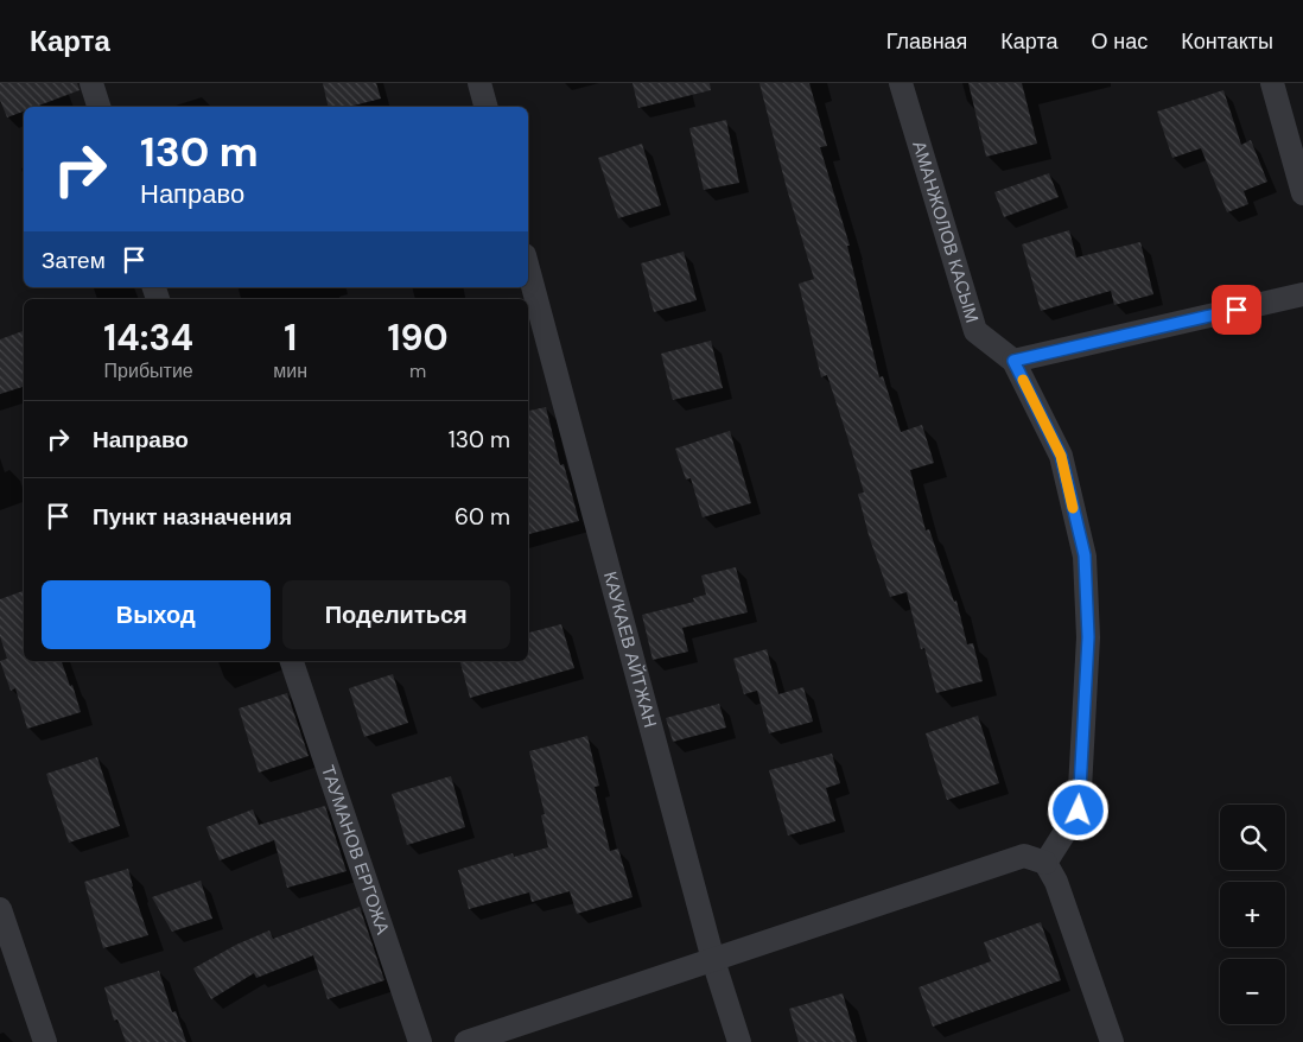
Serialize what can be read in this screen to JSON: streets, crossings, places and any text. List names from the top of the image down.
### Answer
{
  "streets": {
    "street": ["АМАНЖОЛОВ КАСЫМ", "КАУКАЕВ АЙТЖАН", "ТАУМАНОВ ЕРГОЖА"]
  },
  "page": {
    "header": "Карта",
    "nav": [
      "Главная",
      "Карта",
      "О нас",
      "Контакты"
    ],
    "turn": ["130 m", "Направо"],
    "then": "Затем",
    "eta": [
      "14:34",
      "Прибытие",
      "1",
      "мин",
      "190",
      "m"
    ],
    "list": [
      {
        "name": "Направо",
        "value": "130 m"
      },
      {
        "name": "Пункт назначения",
        "value": "60 m"
      }
    ],
    "buttons": ["Выход", "Поделиться"],
    "map_buttons": ["+", "−"]
  }
}
